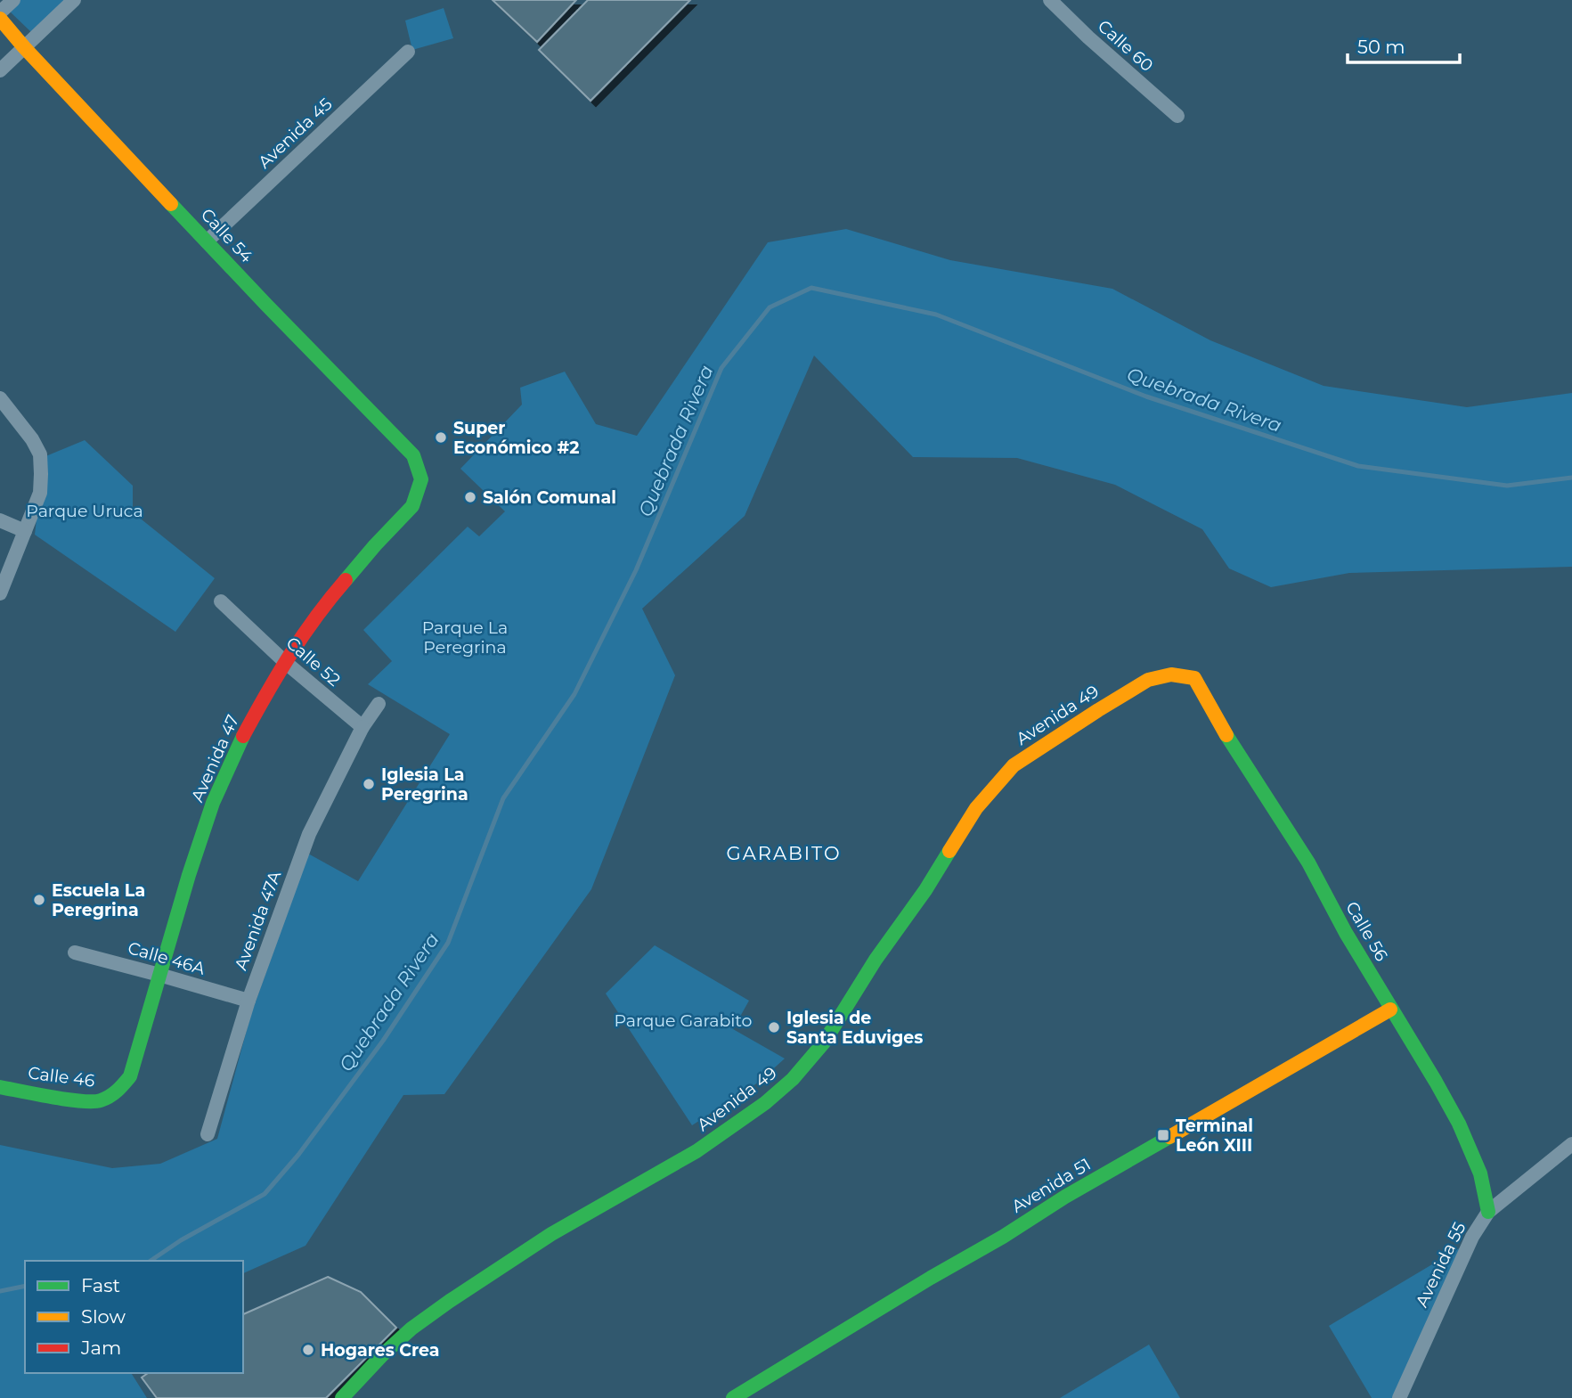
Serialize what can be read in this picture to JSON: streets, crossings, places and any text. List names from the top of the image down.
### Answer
{
  "streets": {
    "street": [
      "Calle 60",
      "Avenida 45",
      "Calle 54",
      "Calle 52",
      "Avenida 49",
      "Avenida 47",
      "Avenida 47A",
      "Calle 56",
      "Calle 46A",
      "Calle 46",
      "Avenida 51",
      "Avenida 55"
    ]
  },
  "crossings": [
    ["Avenida 45", "Calle 54"],
    ["Calle 54", "Avenida 47"],
    ["Calle 52", "Avenida 47"],
    ["Calle 52", "Avenida 47A"],
    ["Avenida 49", "Calle 56"],
    ["Avenida 47", "Calle 46A"],
    ["Avenida 47", "Calle 46"],
    ["Avenida 47A", "Calle 46A"],
    ["Calle 56", "Avenida 51"],
    ["Calle 56", "Avenida 55"]
  ],
  "districts": ["GARABITO"],
  "water": ["Quebrada Rivera"],
  "parks": ["Parque Uruca", "Parque La Peregrina", "Parque Garabito"],
  "places": {
    "other": [
      "Super Económico #2",
      "Salón Comunal",
      "Iglesia La Peregrina",
      "Escuela La Peregrina",
      "Iglesia de Santa Eduviges",
      "Hogares Crea"
    ],
    "transit": ["Terminal León XIII"]
  },
  "legend": ["Fast", "Slow", "Jam"],
  "scale_bar": "50 m"
}
